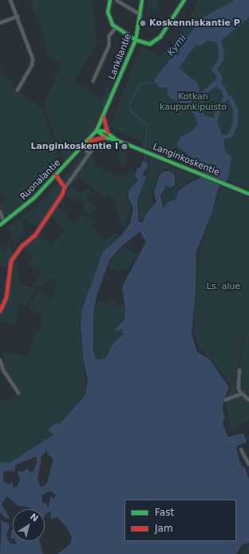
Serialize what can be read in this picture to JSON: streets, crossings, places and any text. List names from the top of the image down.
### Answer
{
  "streets": {
    "street": ["Lankilantie", "Langinkoskentie", "Ruonalantie"]
  },
  "crossings": [
    ["Lankilantie", "Langinkoskentie"],
    ["Lankilantie", "Ruonalantie"],
    ["Langinkoskentie", "Ruonalantie"]
  ],
  "water": ["Kymi"],
  "parks": ["Kotkan kaupunkipuisto", "Ls. alue"],
  "places": ["Koskenniskantie P", "Langinkoskentie I"],
  "legend": ["Fast", "Jam"],
  "north": "top right"
}
